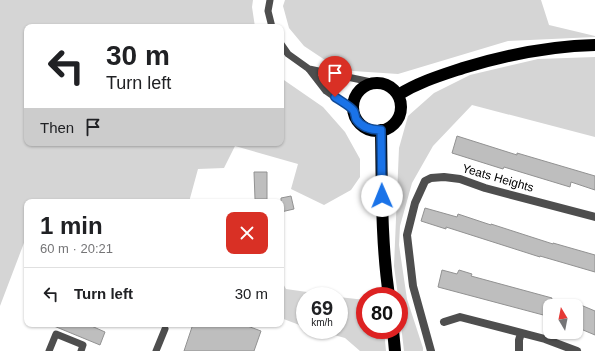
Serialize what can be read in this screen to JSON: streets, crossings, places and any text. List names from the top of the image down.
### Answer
{
  "streets": {
    "street": ["Yeats Heights"]
  },
  "north": "top",
  "page": {
    "turn": ["30 m", "Turn left"],
    "then": "Then",
    "heading": ["1 min", "60 m · 20:21"],
    "list": [
      {
        "name": "Turn left",
        "value": "30 m"
      }
    ],
    "speed": "69 km/h",
    "limit": "80"
  }
}
